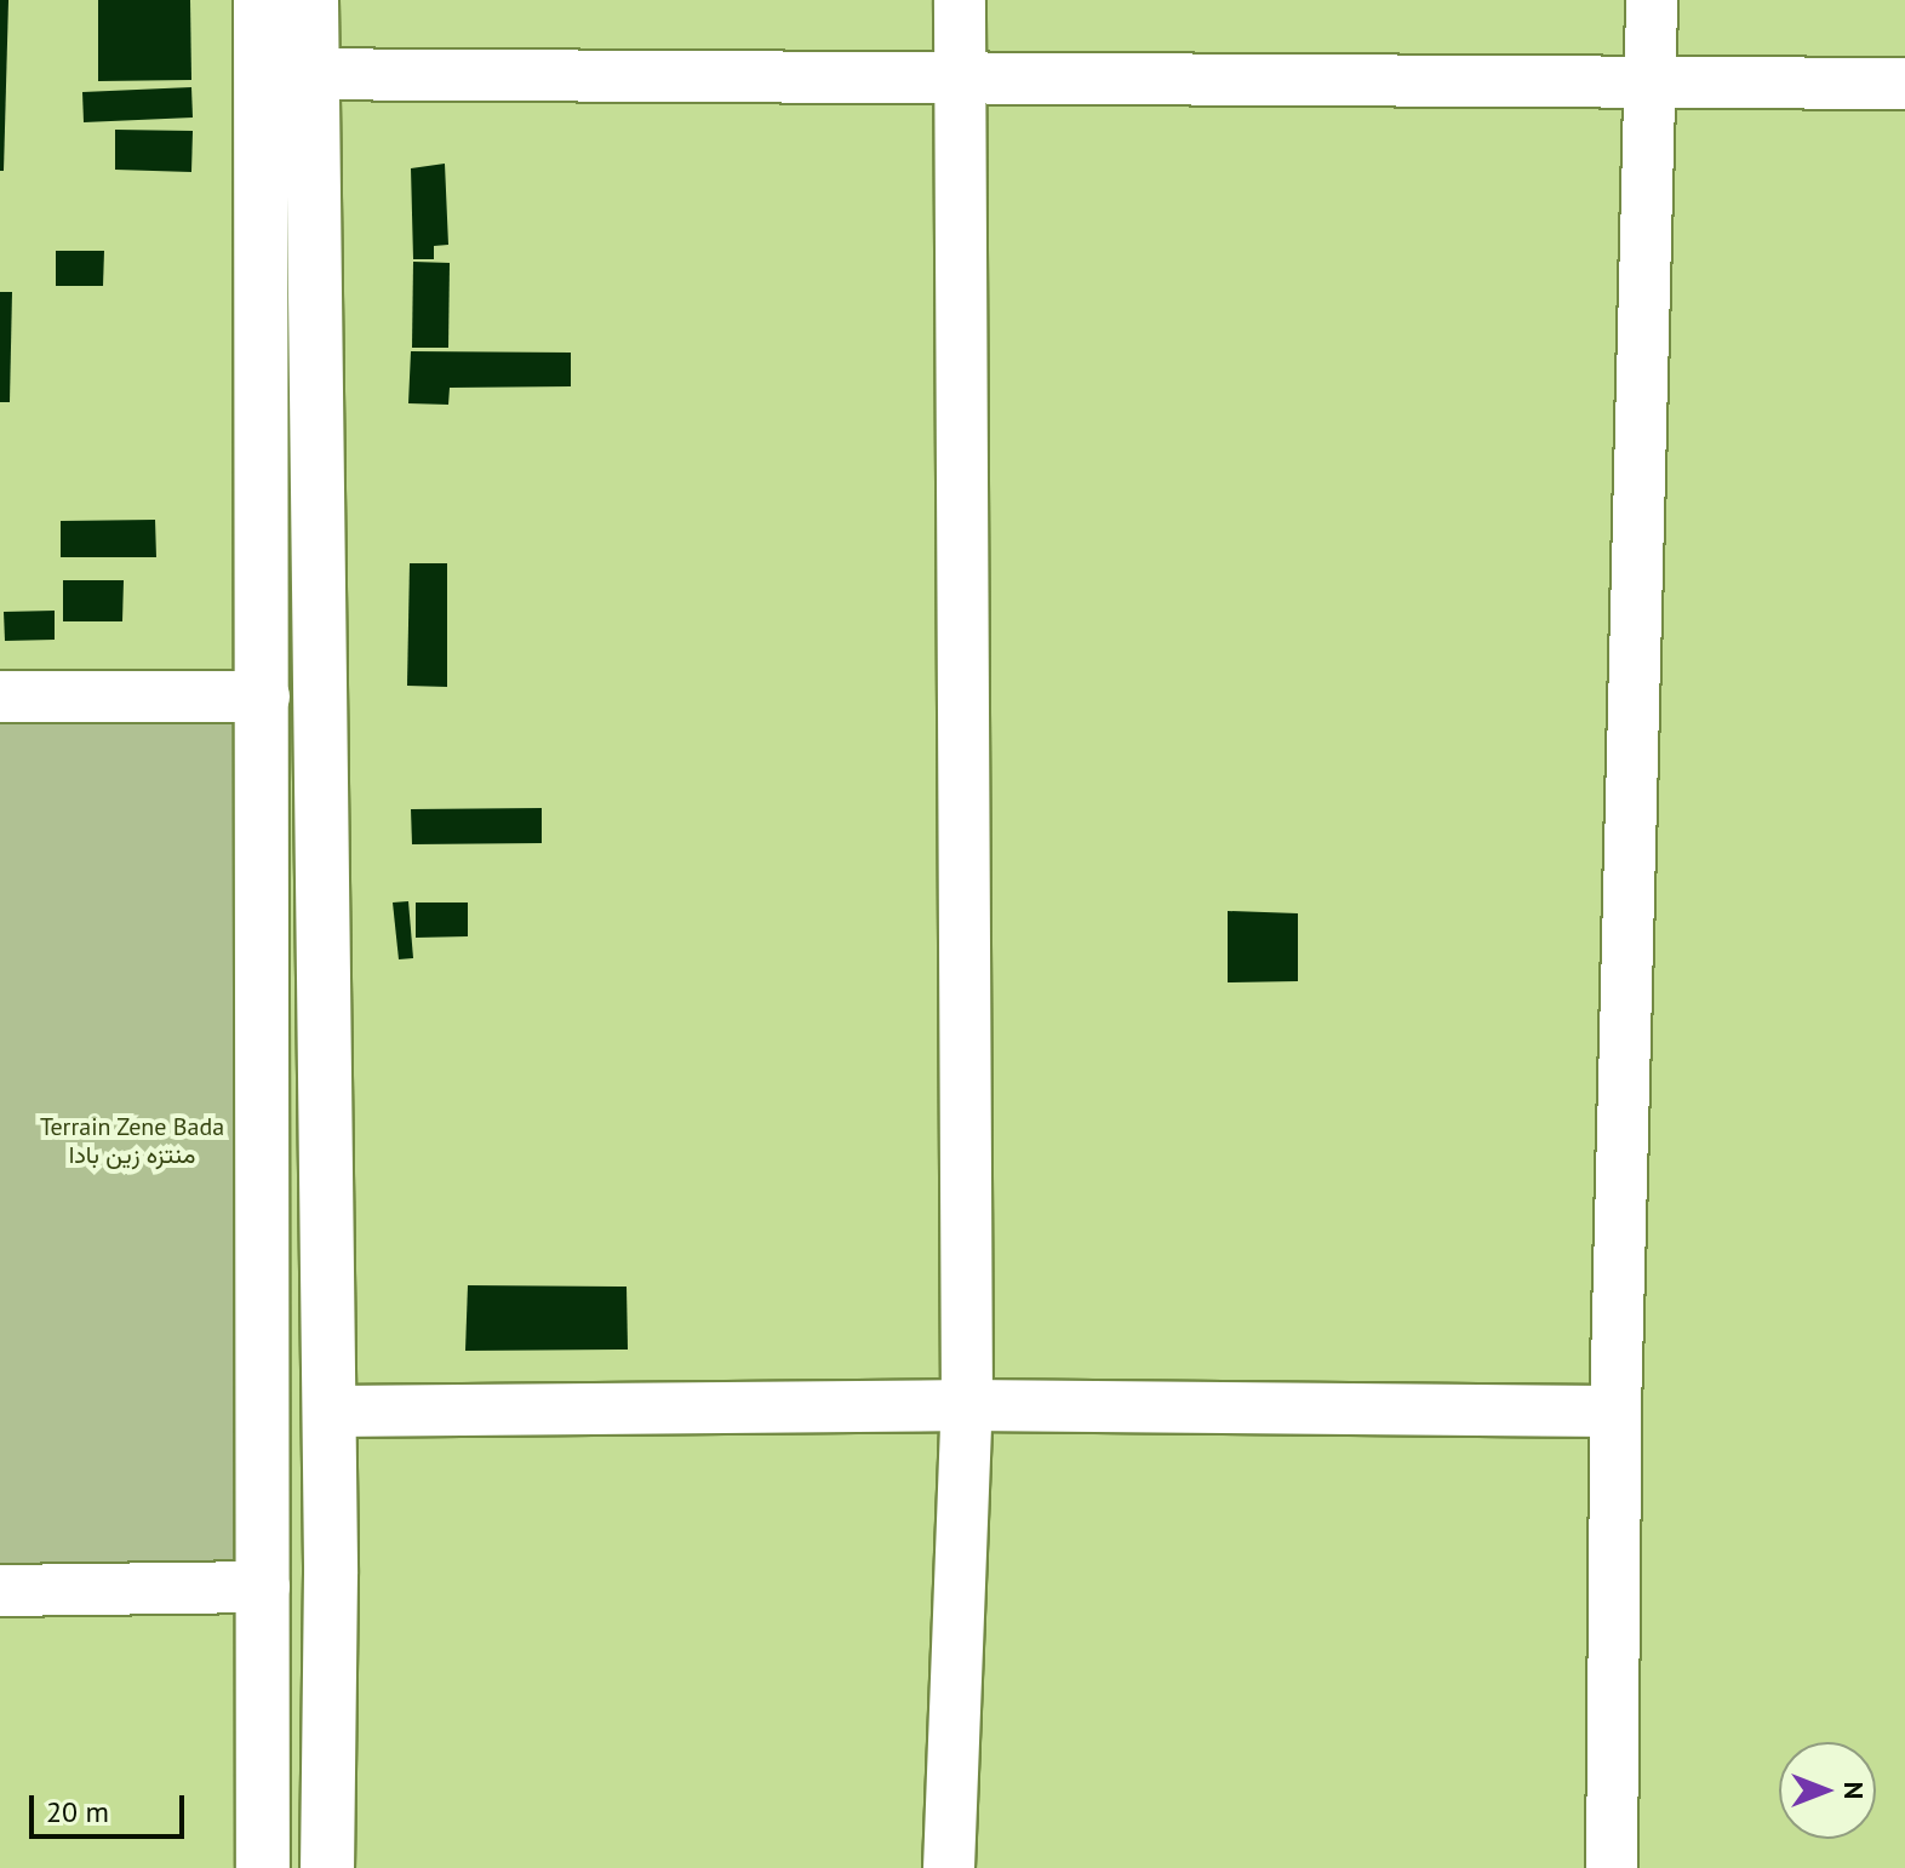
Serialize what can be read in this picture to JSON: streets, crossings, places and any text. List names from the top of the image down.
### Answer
{
  "parks": ["Terrain Zene Bada منتزه زين بادا"],
  "scale_bar": "20 m",
  "north": "right"
}
